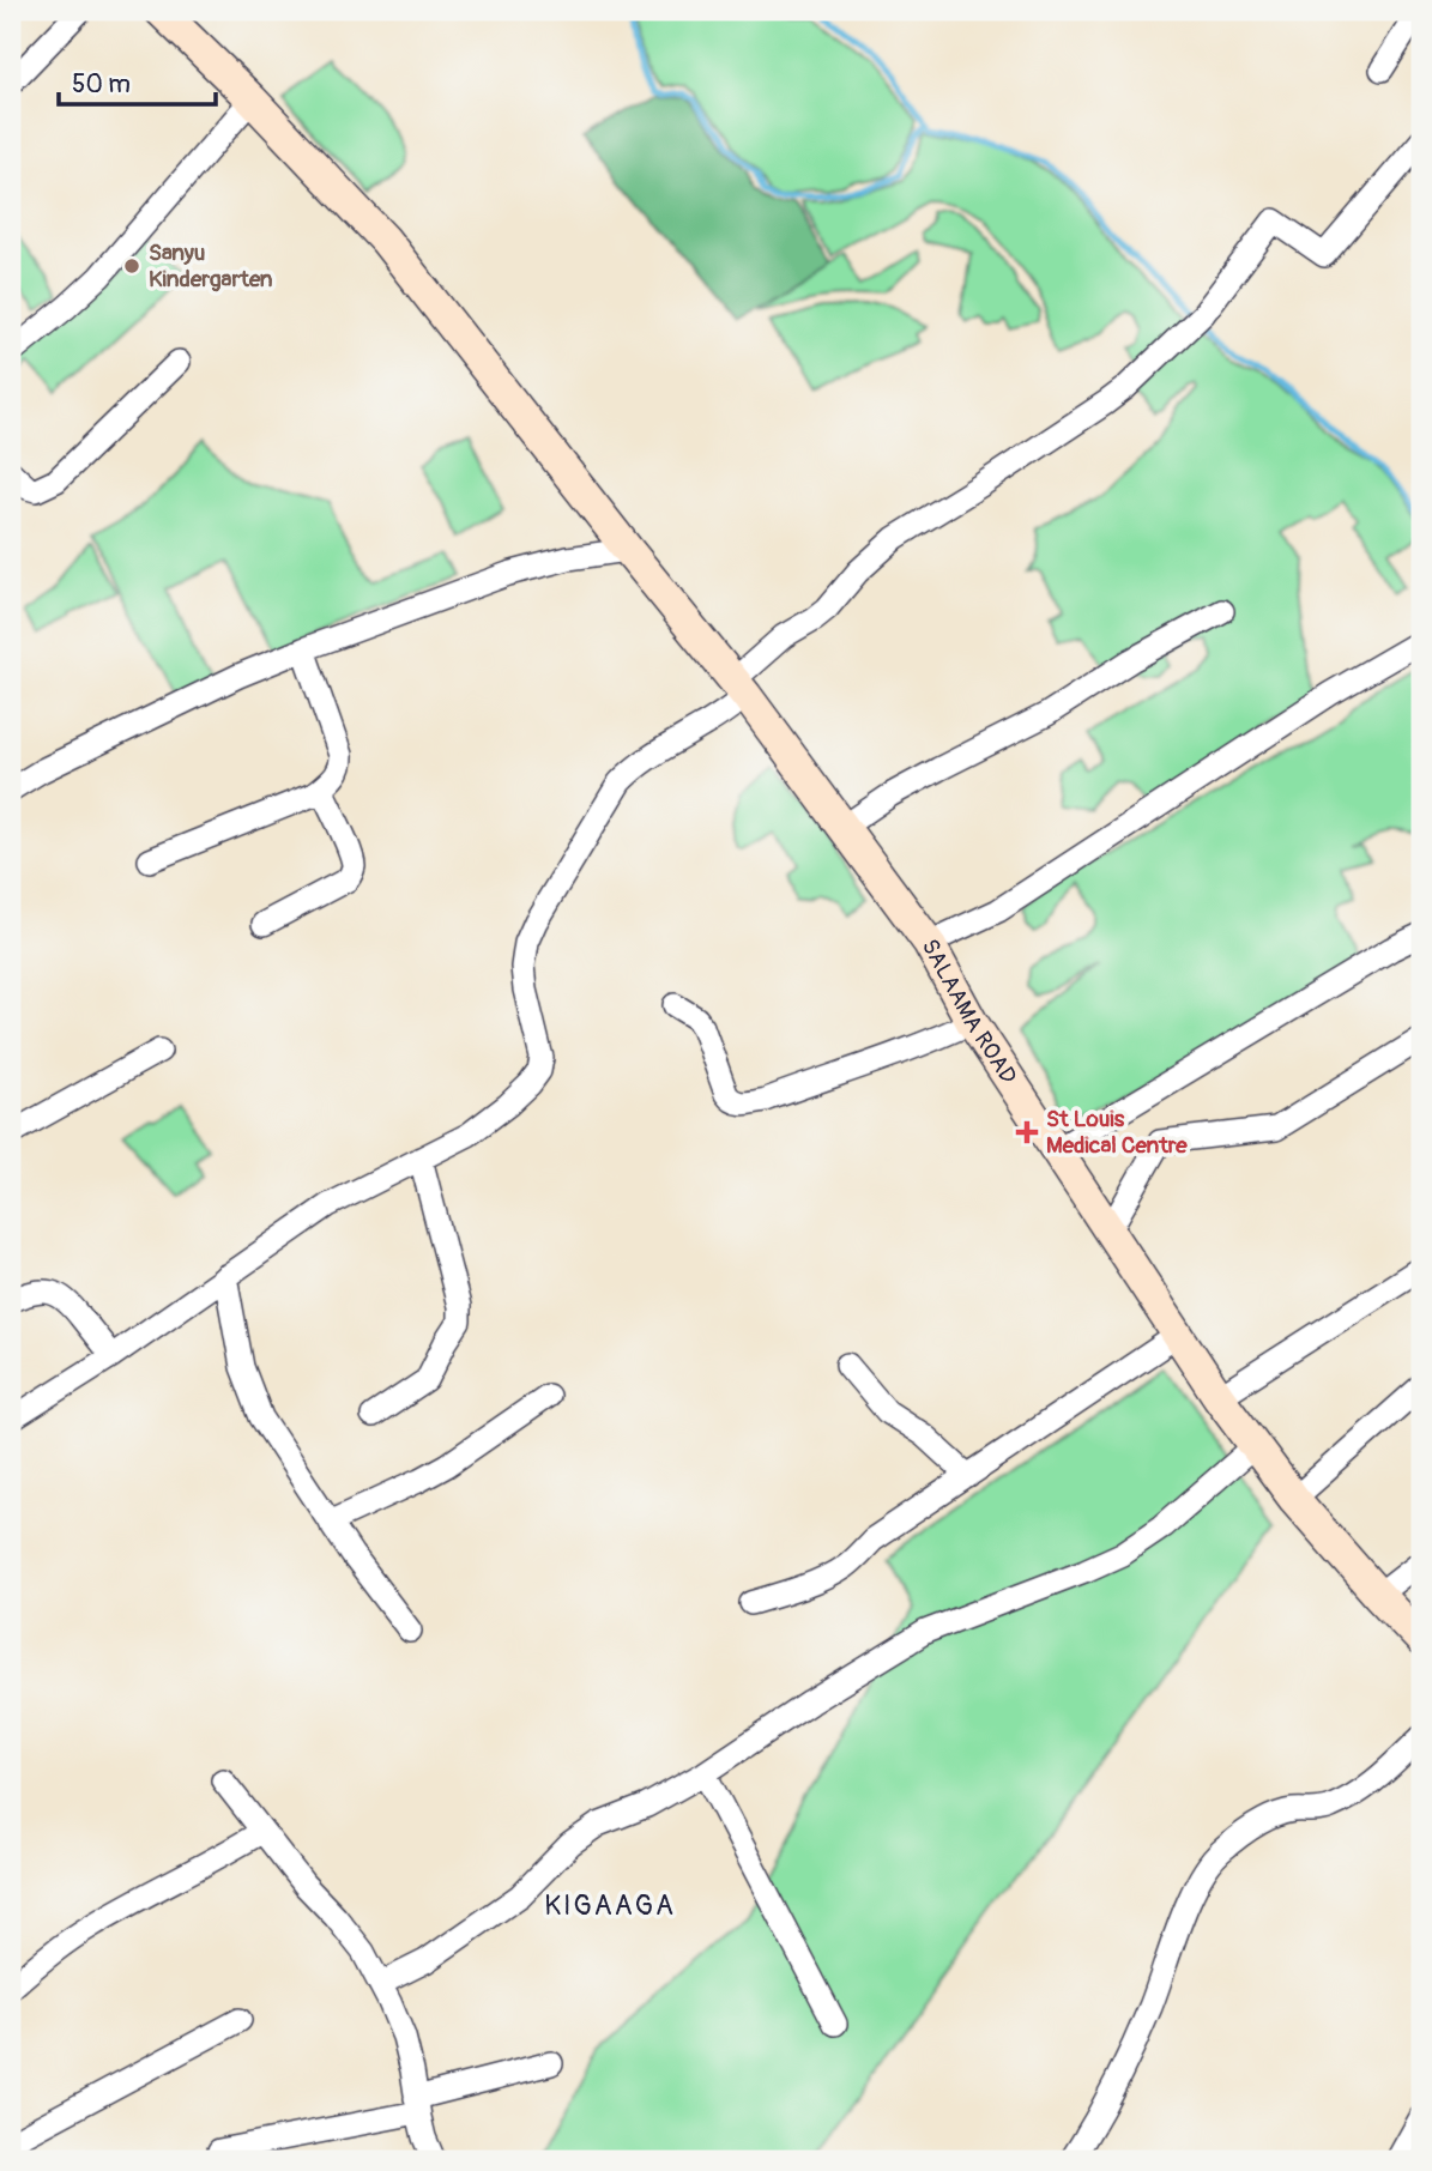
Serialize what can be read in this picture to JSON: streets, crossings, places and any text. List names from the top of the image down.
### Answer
{
  "streets": {
    "main road": ["SALAAMA ROAD"]
  },
  "districts": ["KIGAAGA"],
  "places": {
    "other": ["Sanyu Kindergarten"],
    "health": ["St Louis Medical Centre"]
  },
  "scale_bar": "50 m"
}
